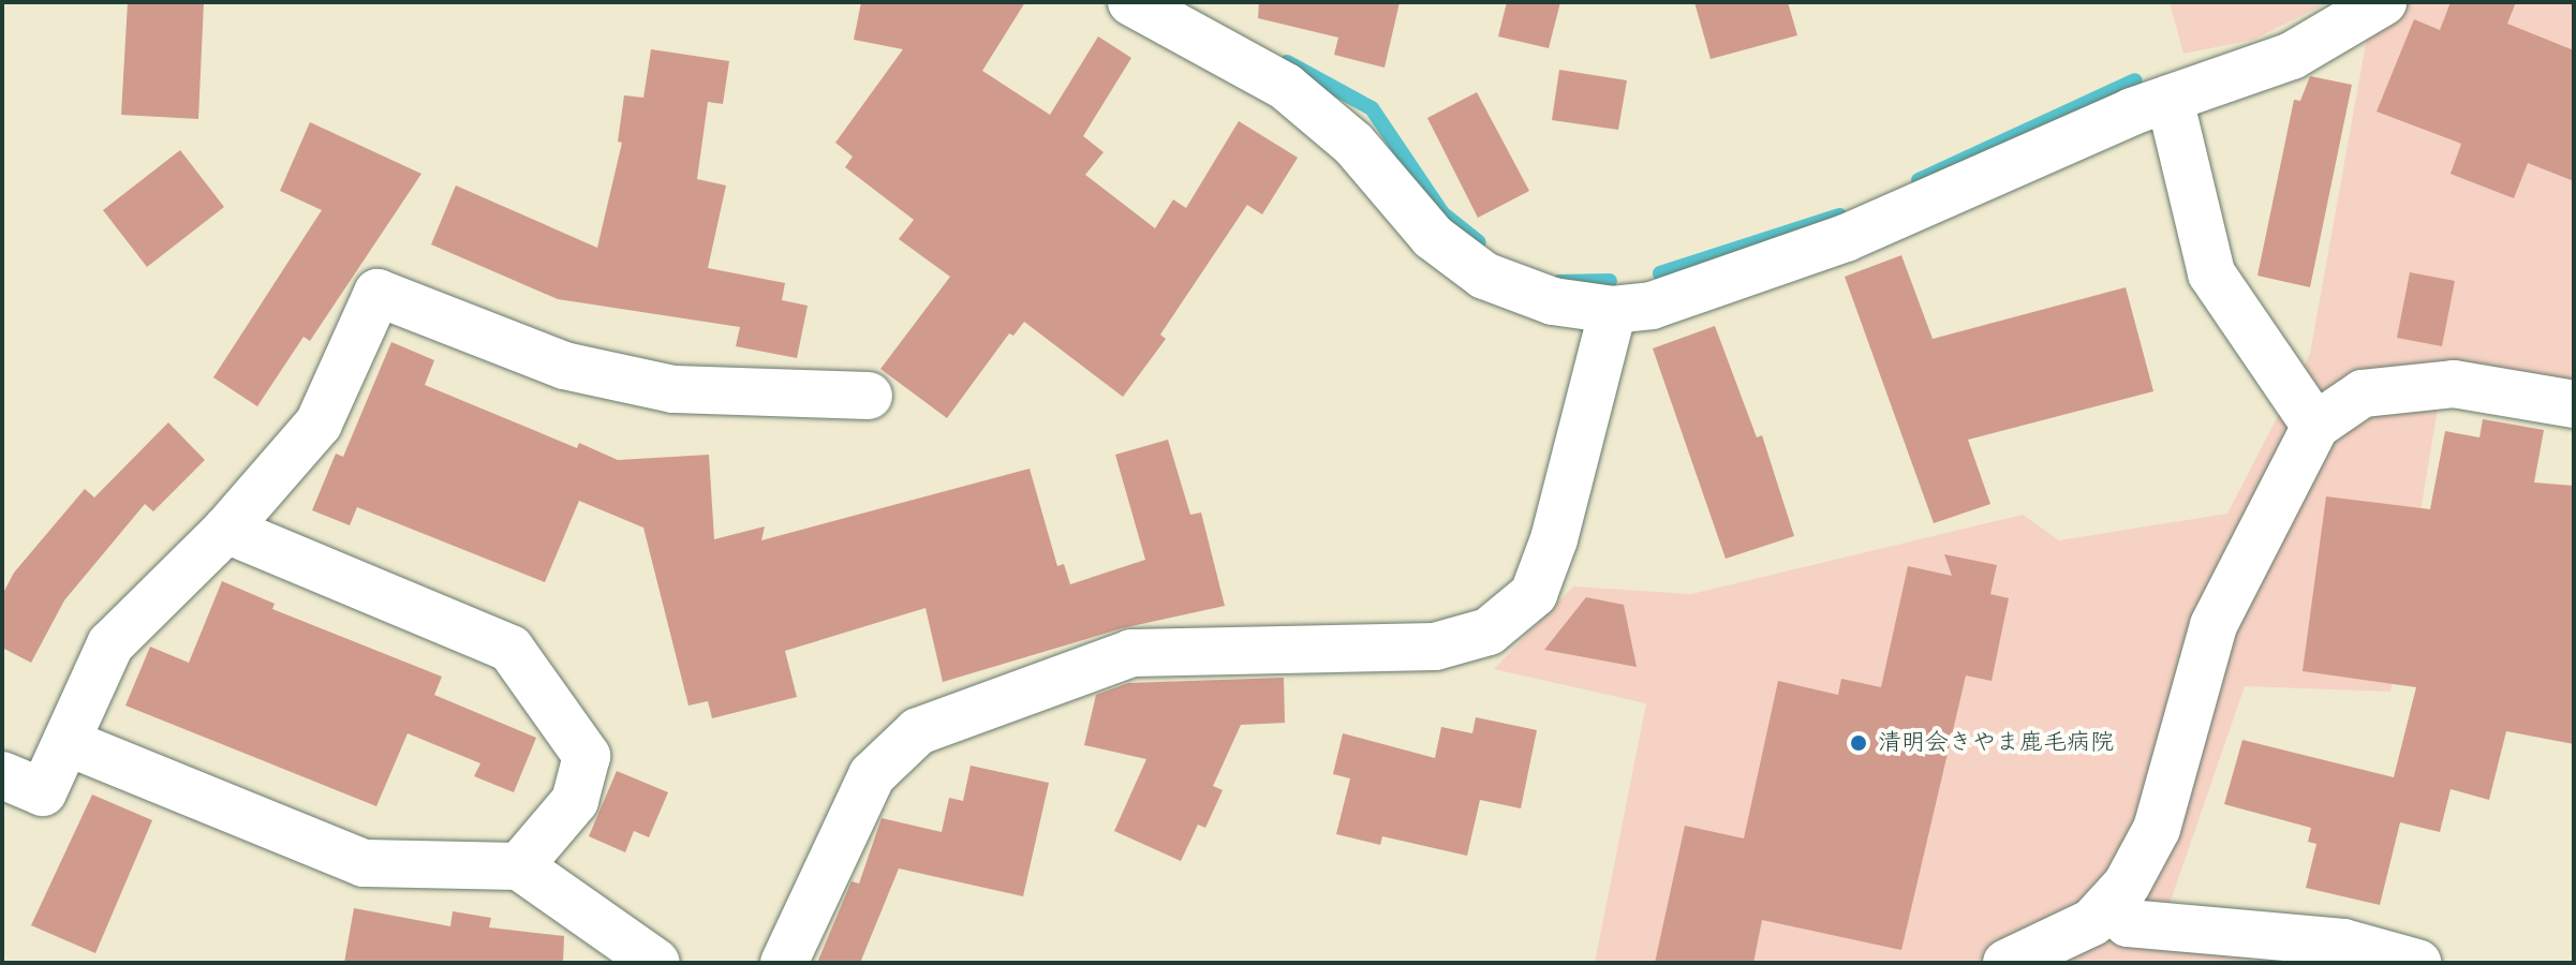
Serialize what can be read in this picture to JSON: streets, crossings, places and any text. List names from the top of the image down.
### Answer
{
  "places": ["清明会きやま鹿毛病院"]
}
